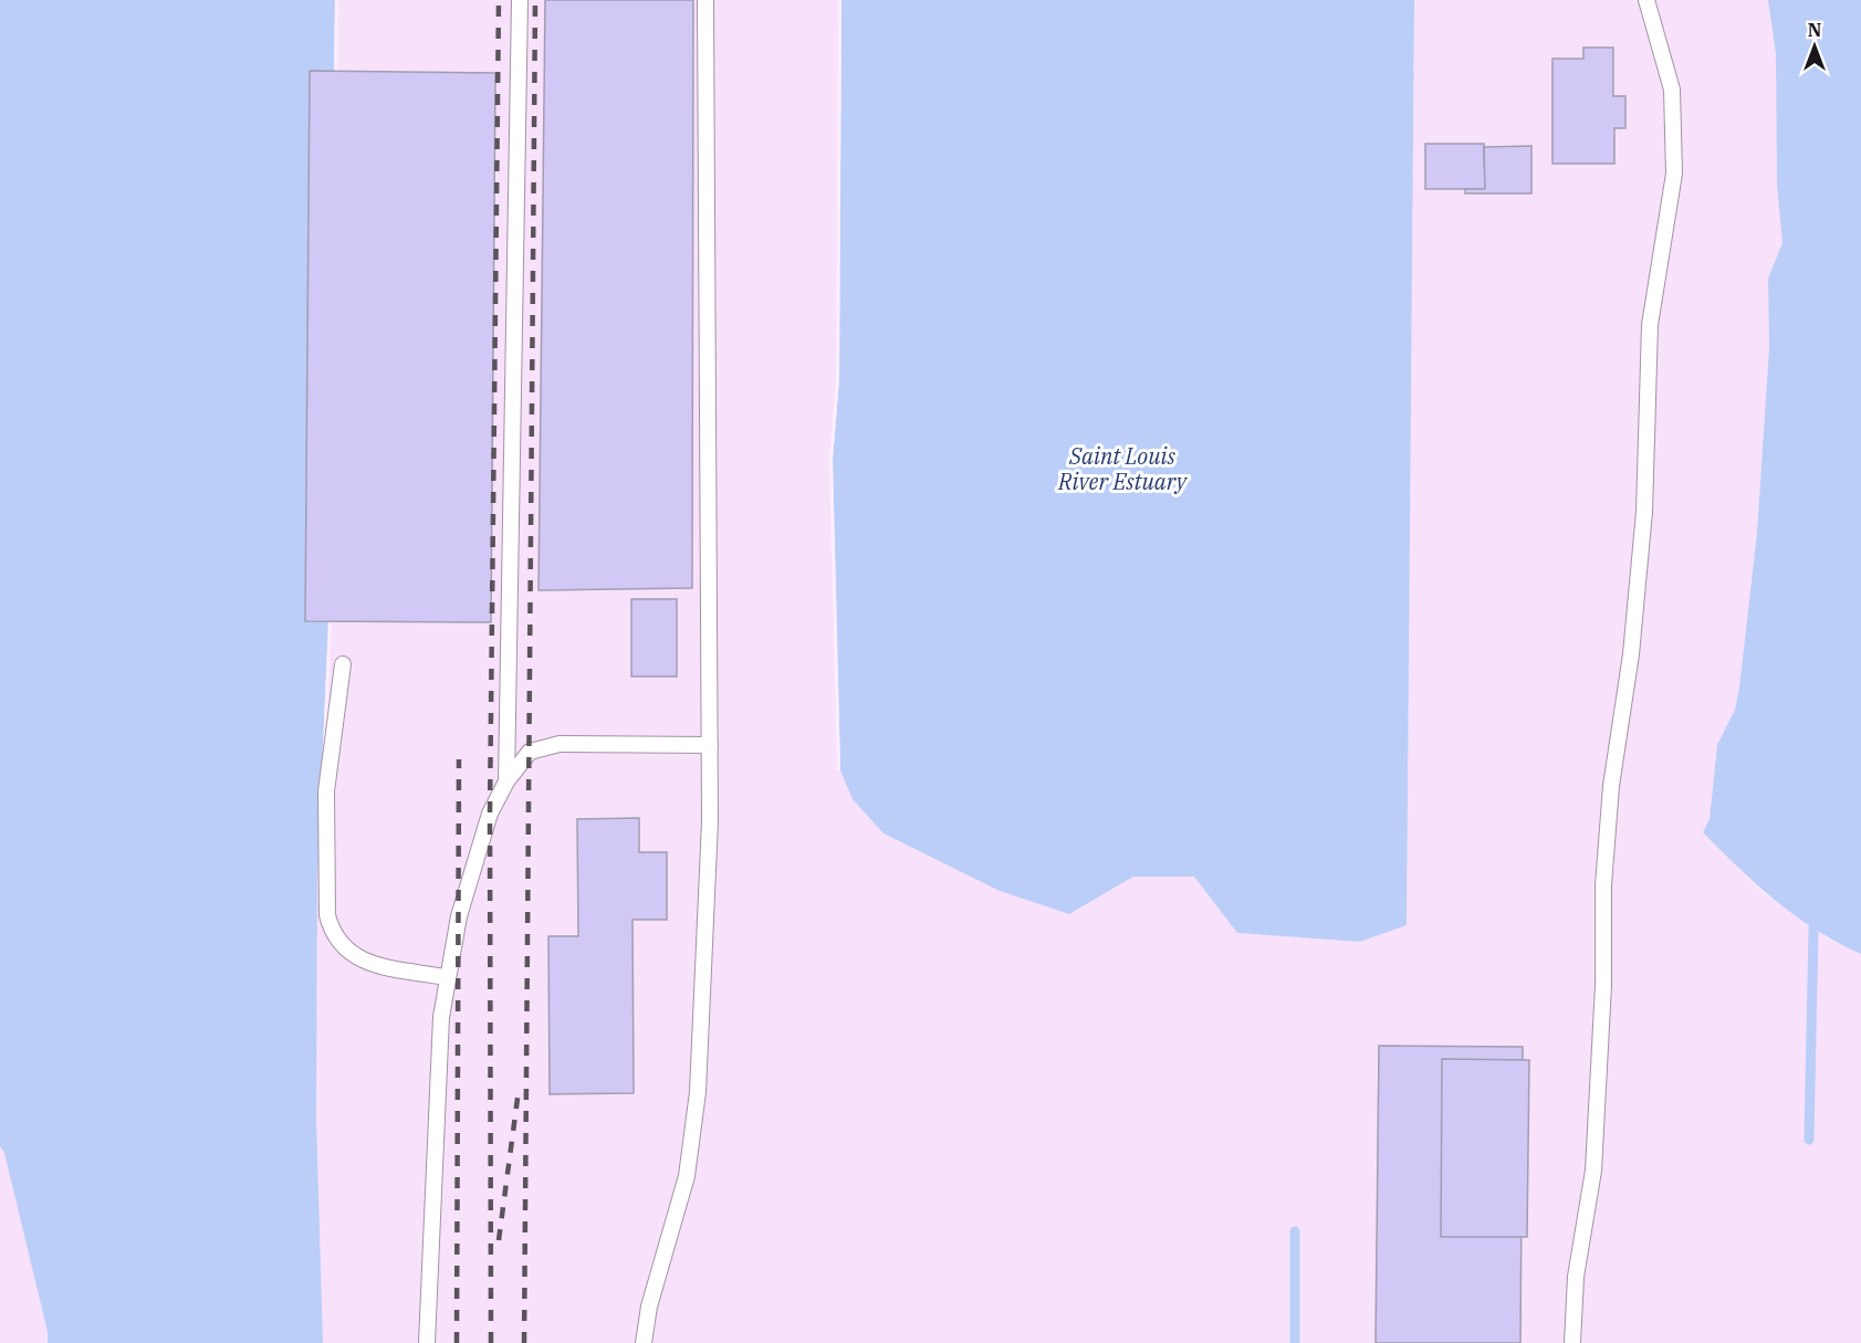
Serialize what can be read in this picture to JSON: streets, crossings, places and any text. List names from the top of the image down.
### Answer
{
  "water": ["Saint Louis River Estuary"],
  "north": "top"
}
